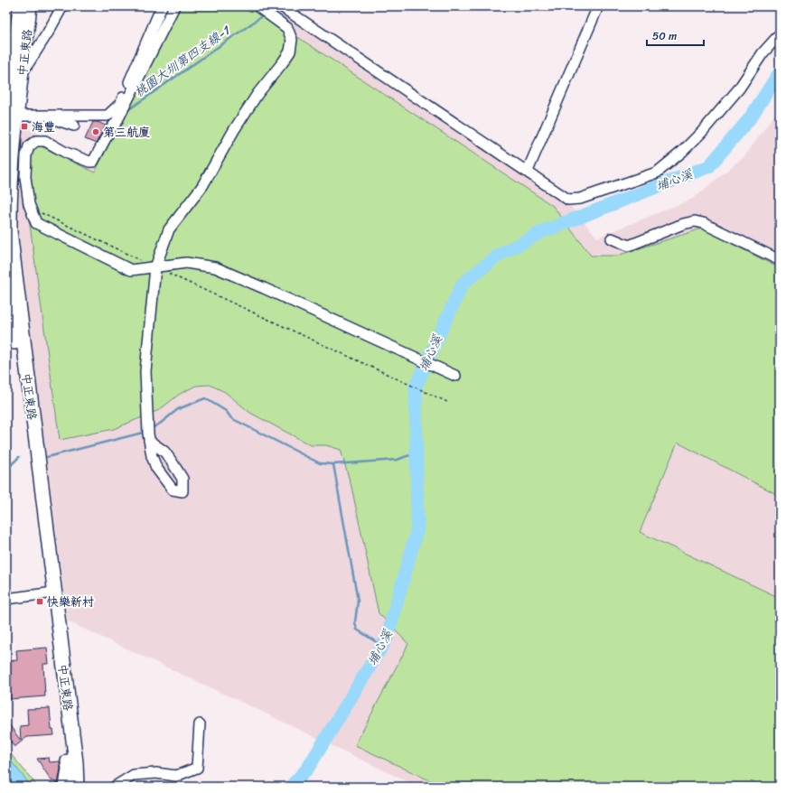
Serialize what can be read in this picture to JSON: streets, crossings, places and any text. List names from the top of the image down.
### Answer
{
  "streets": {
    "main road": ["中正東路"]
  },
  "water": ["桃園大圳第四支線-1", "埔心溪"],
  "places": {
    "transit": ["海豐", "快樂新村"],
    "other": ["第三航廈"]
  },
  "scale_bar": "50 m"
}
